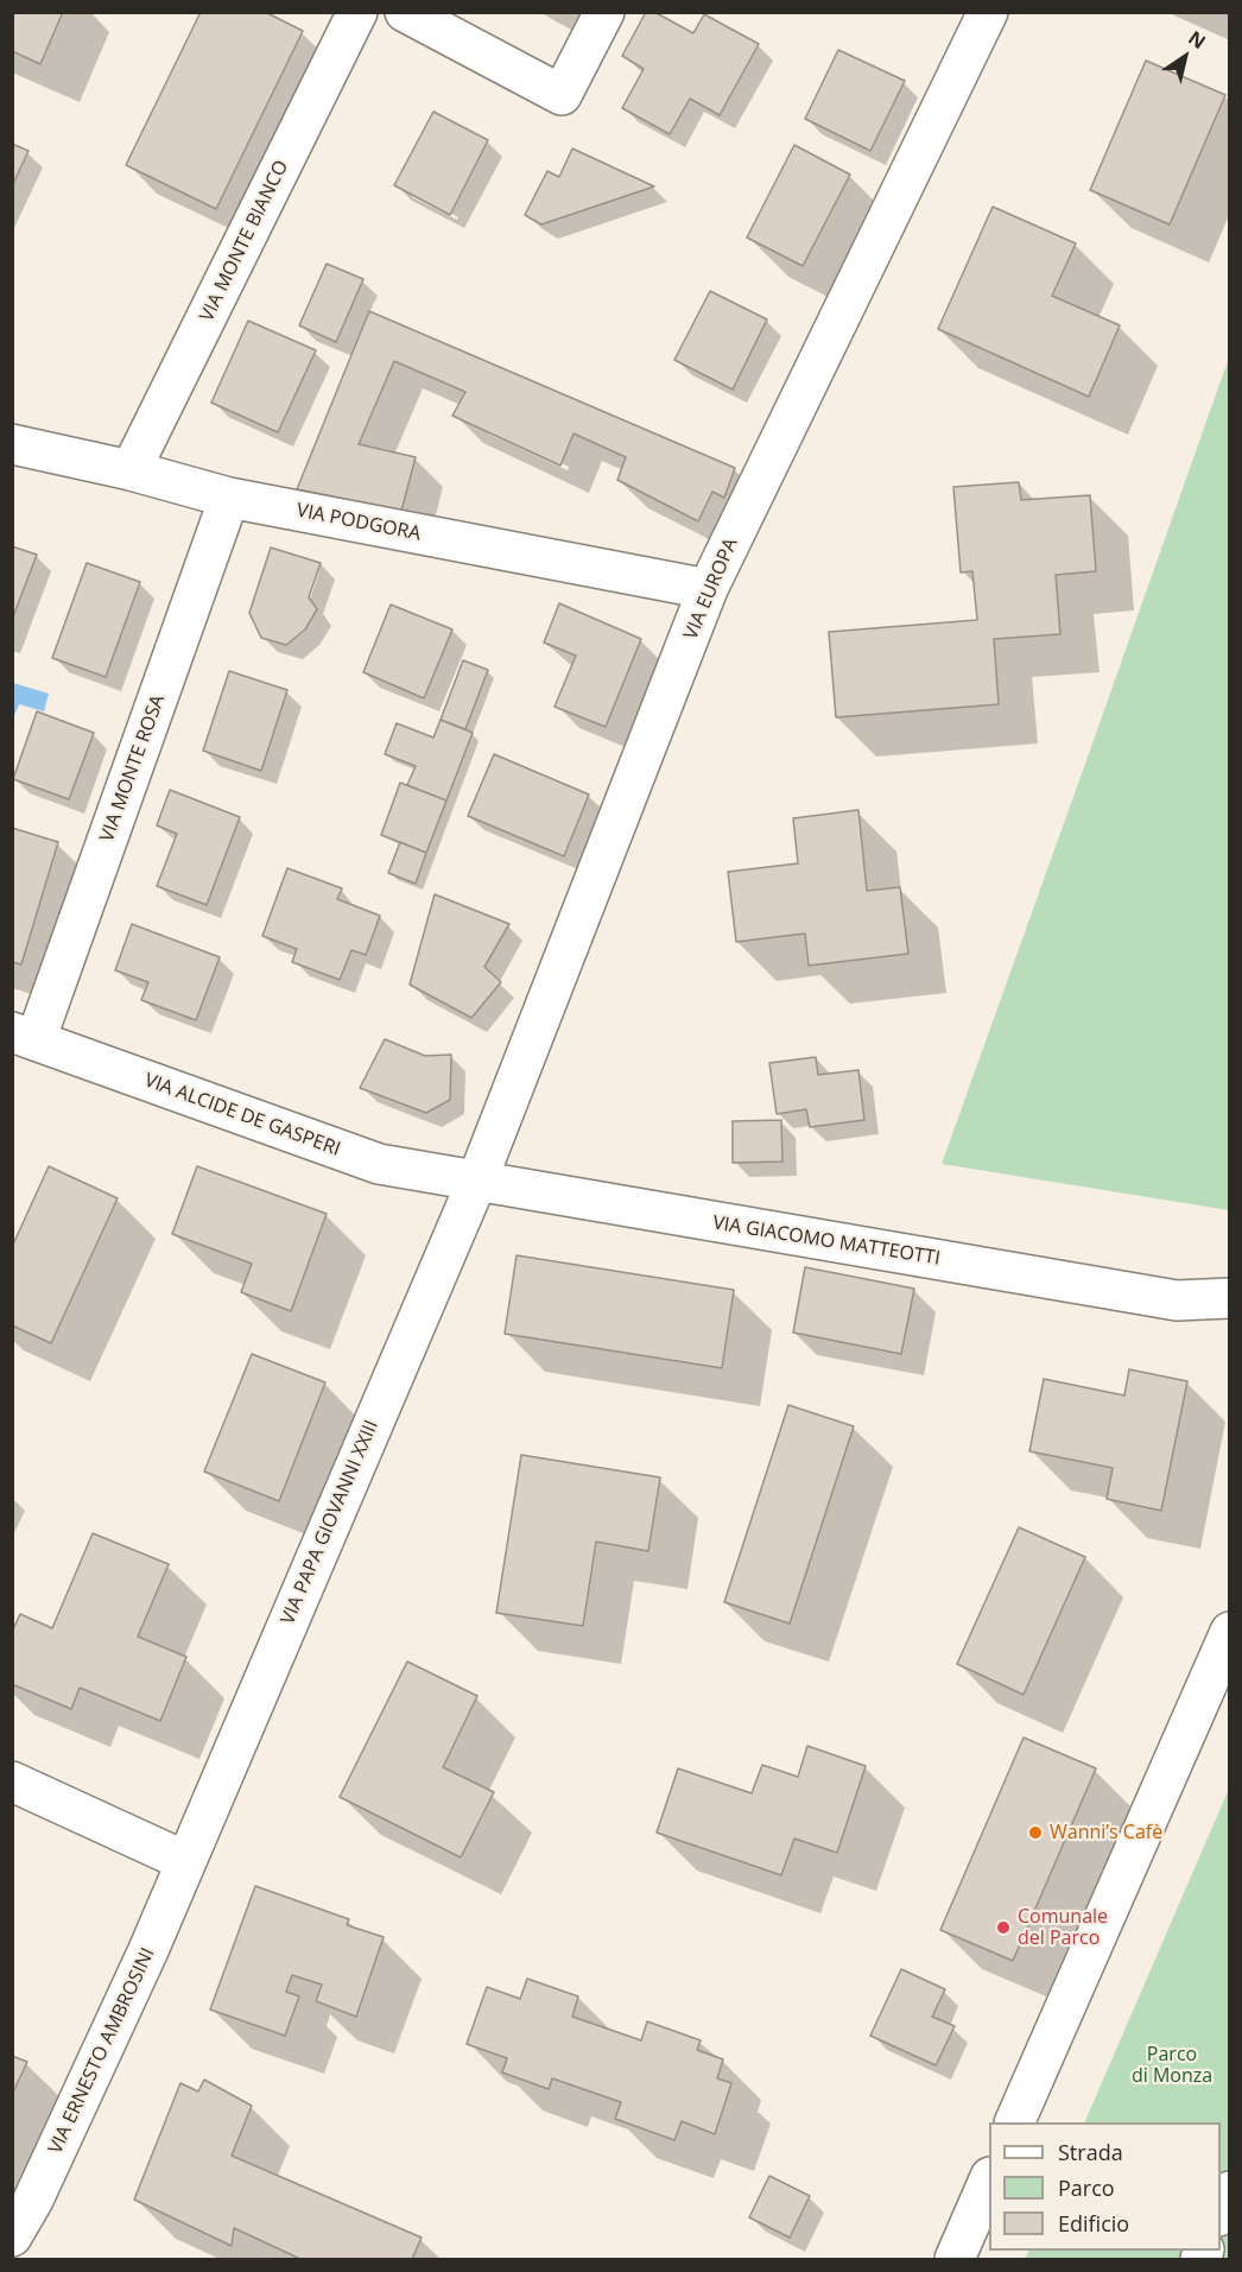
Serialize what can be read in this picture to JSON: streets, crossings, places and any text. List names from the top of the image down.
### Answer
{
  "streets": {
    "street": [
      "VIA MONTE BIANCO",
      "VIA PODGORA",
      "VIA EUROPA",
      "VIA MONTE ROSA",
      "VIA ALCIDE DE GASPERI",
      "VIA GIACOMO MATTEOTTI",
      "VIA PAPA GIOVANNI XXIII",
      "VIA ERNESTO AMBROSINI"
    ]
  },
  "crossings": [
    ["VIA MONTE BIANCO", "VIA PODGORA"],
    ["VIA PODGORA", "VIA EUROPA"],
    ["VIA PODGORA", "VIA MONTE ROSA"],
    ["VIA EUROPA", "VIA ALCIDE DE GASPERI"],
    ["VIA EUROPA", "VIA GIACOMO MATTEOTTI"],
    ["VIA EUROPA", "VIA PAPA GIOVANNI XXIII"],
    ["VIA MONTE ROSA", "VIA ALCIDE DE GASPERI"],
    ["VIA ALCIDE DE GASPERI", "VIA GIACOMO MATTEOTTI"],
    ["VIA ALCIDE DE GASPERI", "VIA PAPA GIOVANNI XXIII"],
    ["VIA GIACOMO MATTEOTTI", "VIA PAPA GIOVANNI XXIII"],
    ["VIA PAPA GIOVANNI XXIII", "VIA ERNESTO AMBROSINI"]
  ],
  "parks": ["Parco di Monza"],
  "places": ["Wanni’s Cafè", "Comunale del Parco"],
  "legend": ["Strada", "Parco", "Edificio"],
  "north": "top right"
}
